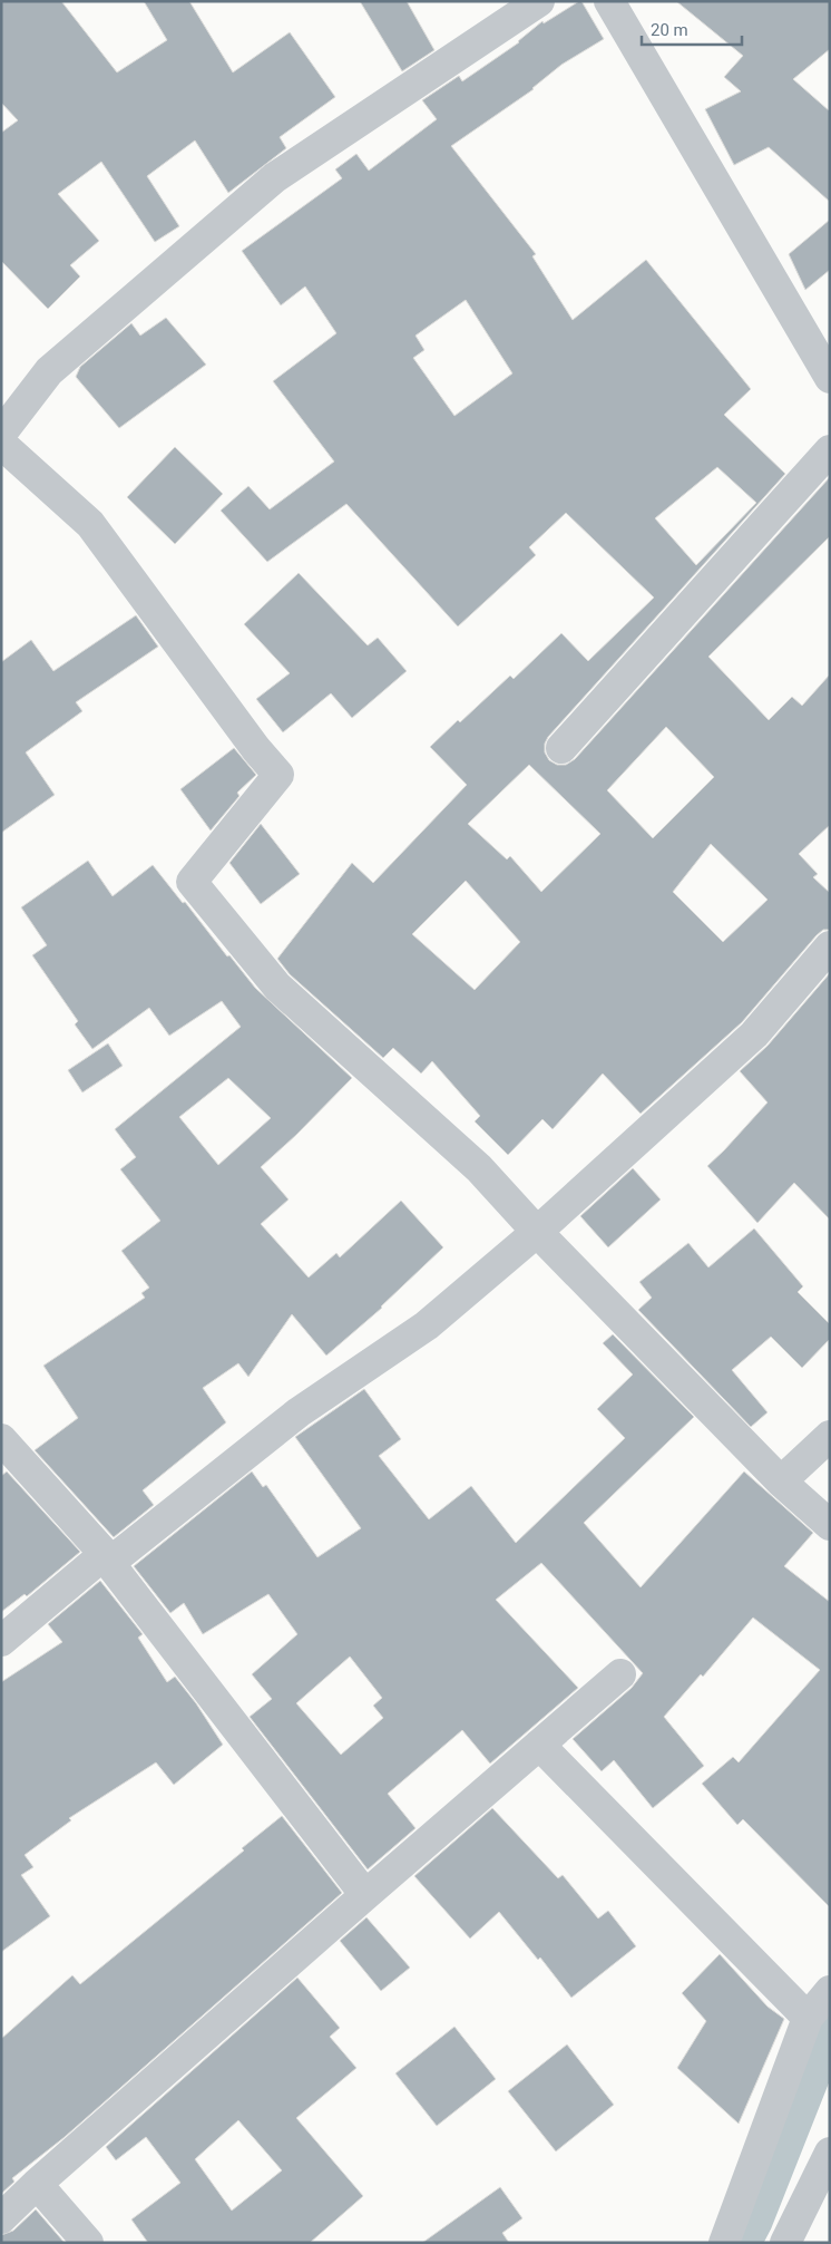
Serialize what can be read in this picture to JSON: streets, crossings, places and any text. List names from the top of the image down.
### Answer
{
  "scale_bar": "20 m"
}
